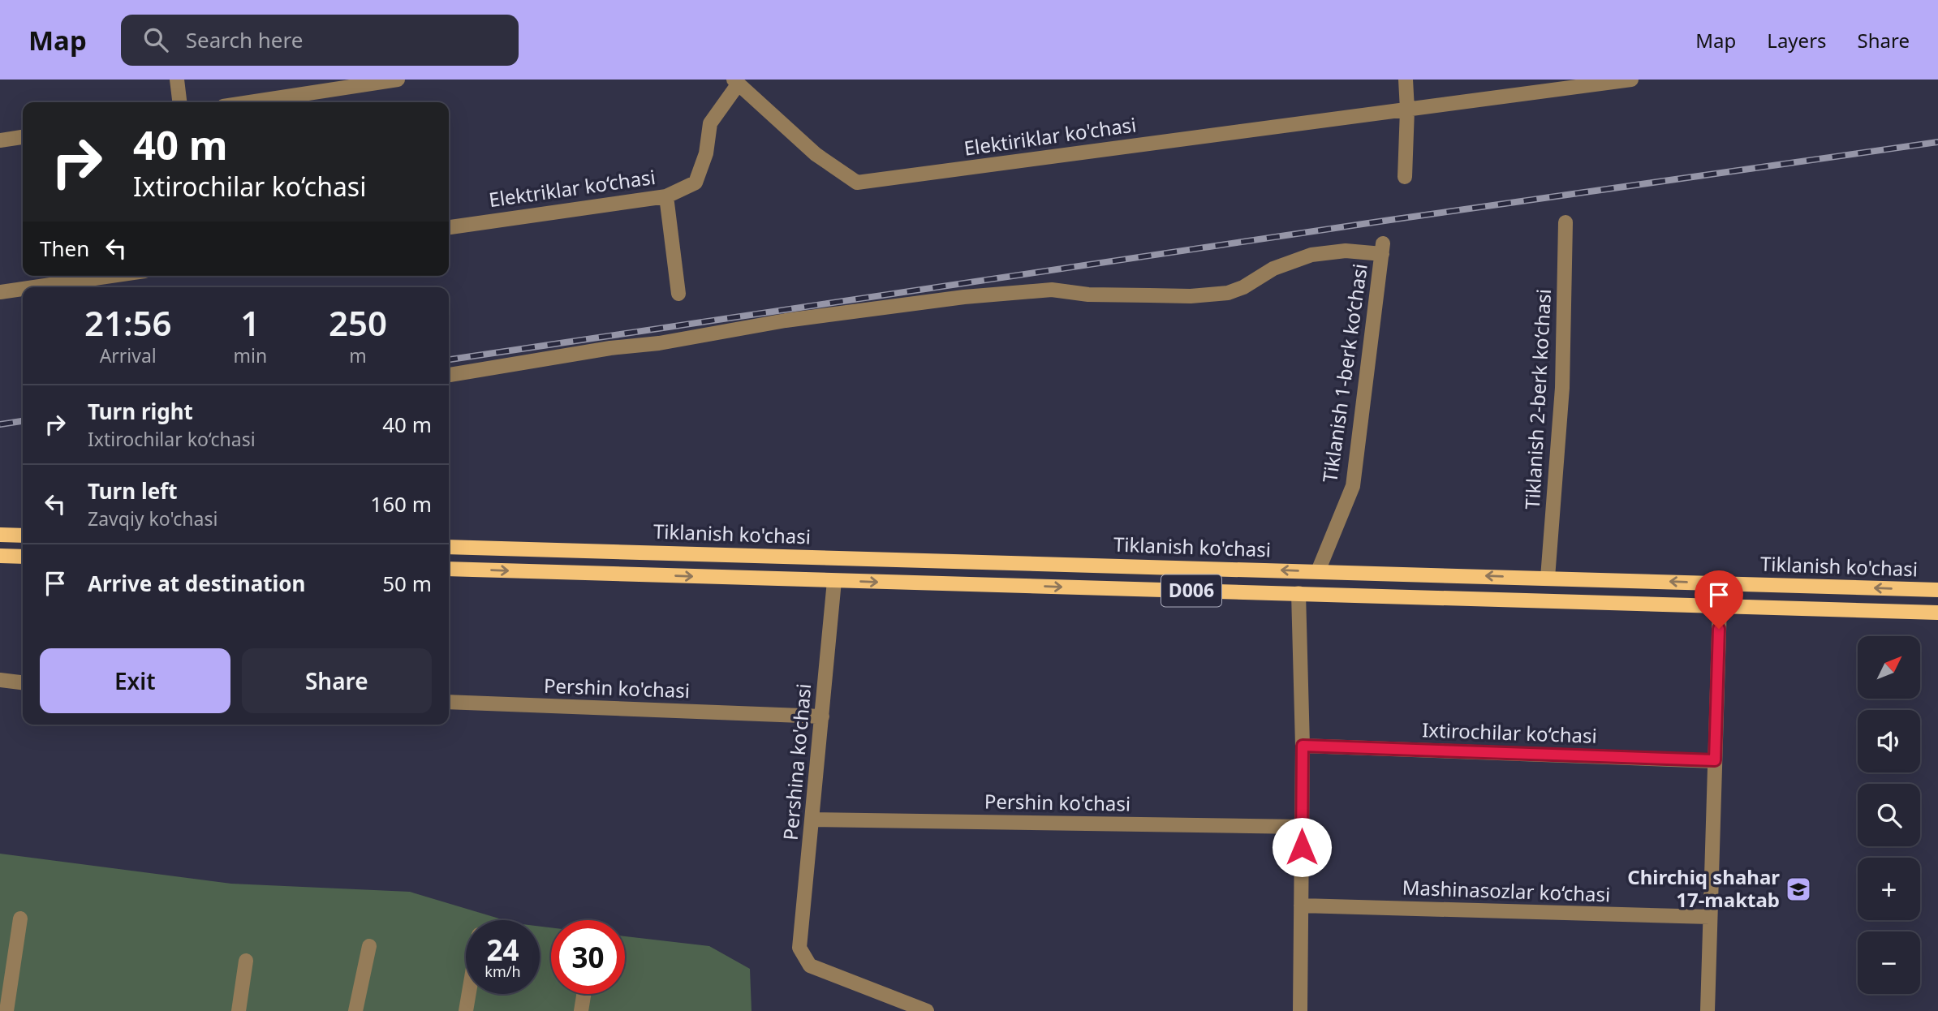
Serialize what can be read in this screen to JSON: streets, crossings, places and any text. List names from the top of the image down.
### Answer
{
  "streets": {
    "main road": ["Tiklanish ko'chasi", "D006"],
    "street": [
      "Elektiriklar ko'chasi",
      "Elektriklar ko‘chasi",
      "Tiklanish 1-berk ko‘chasi",
      "Tiklanish 2-berk ko‘chasi",
      "Pershin ko'chasi",
      "Ixtirochilar ko‘chasi",
      "Pershina ko'chasi",
      "Mashinasozlar ko‘chasi"
    ]
  },
  "crossings": [
    ["Elektiriklar ko'chasi", "Elektriklar ko‘chasi"],
    ["Tiklanish 1-berk ko‘chasi", "Tiklanish ko'chasi"],
    ["Tiklanish 2-berk ko‘chasi", "Tiklanish ko'chasi"],
    ["D006", "Pershina ko'chasi"],
    ["Pershin ko'chasi", "Pershina ko'chasi"]
  ],
  "places": {
    "school or university": ["Chirchiq shahar 17-maktab"]
  },
  "north": "top right",
  "page": {
    "header": "Map",
    "search": "Search here",
    "nav": ["Map", "Layers", "Share"],
    "turn": ["40 m", "Ixtirochilar ko‘chasi"],
    "then": "Then",
    "eta": [
      "21:56",
      "Arrival",
      "1",
      "min",
      "250",
      "m"
    ],
    "list": [
      {
        "name": "Turn right",
        "note": "Ixtirochilar ko‘chasi",
        "value": "40 m"
      },
      {
        "name": "Turn left",
        "note": "Zavqiy ko'chasi",
        "value": "160 m"
      },
      {
        "name": "Arrive at destination",
        "value": "50 m"
      }
    ],
    "map_buttons": ["+", "−"],
    "buttons": ["Exit", "Share"],
    "speed": "24 km/h",
    "limit": "30"
  }
}
